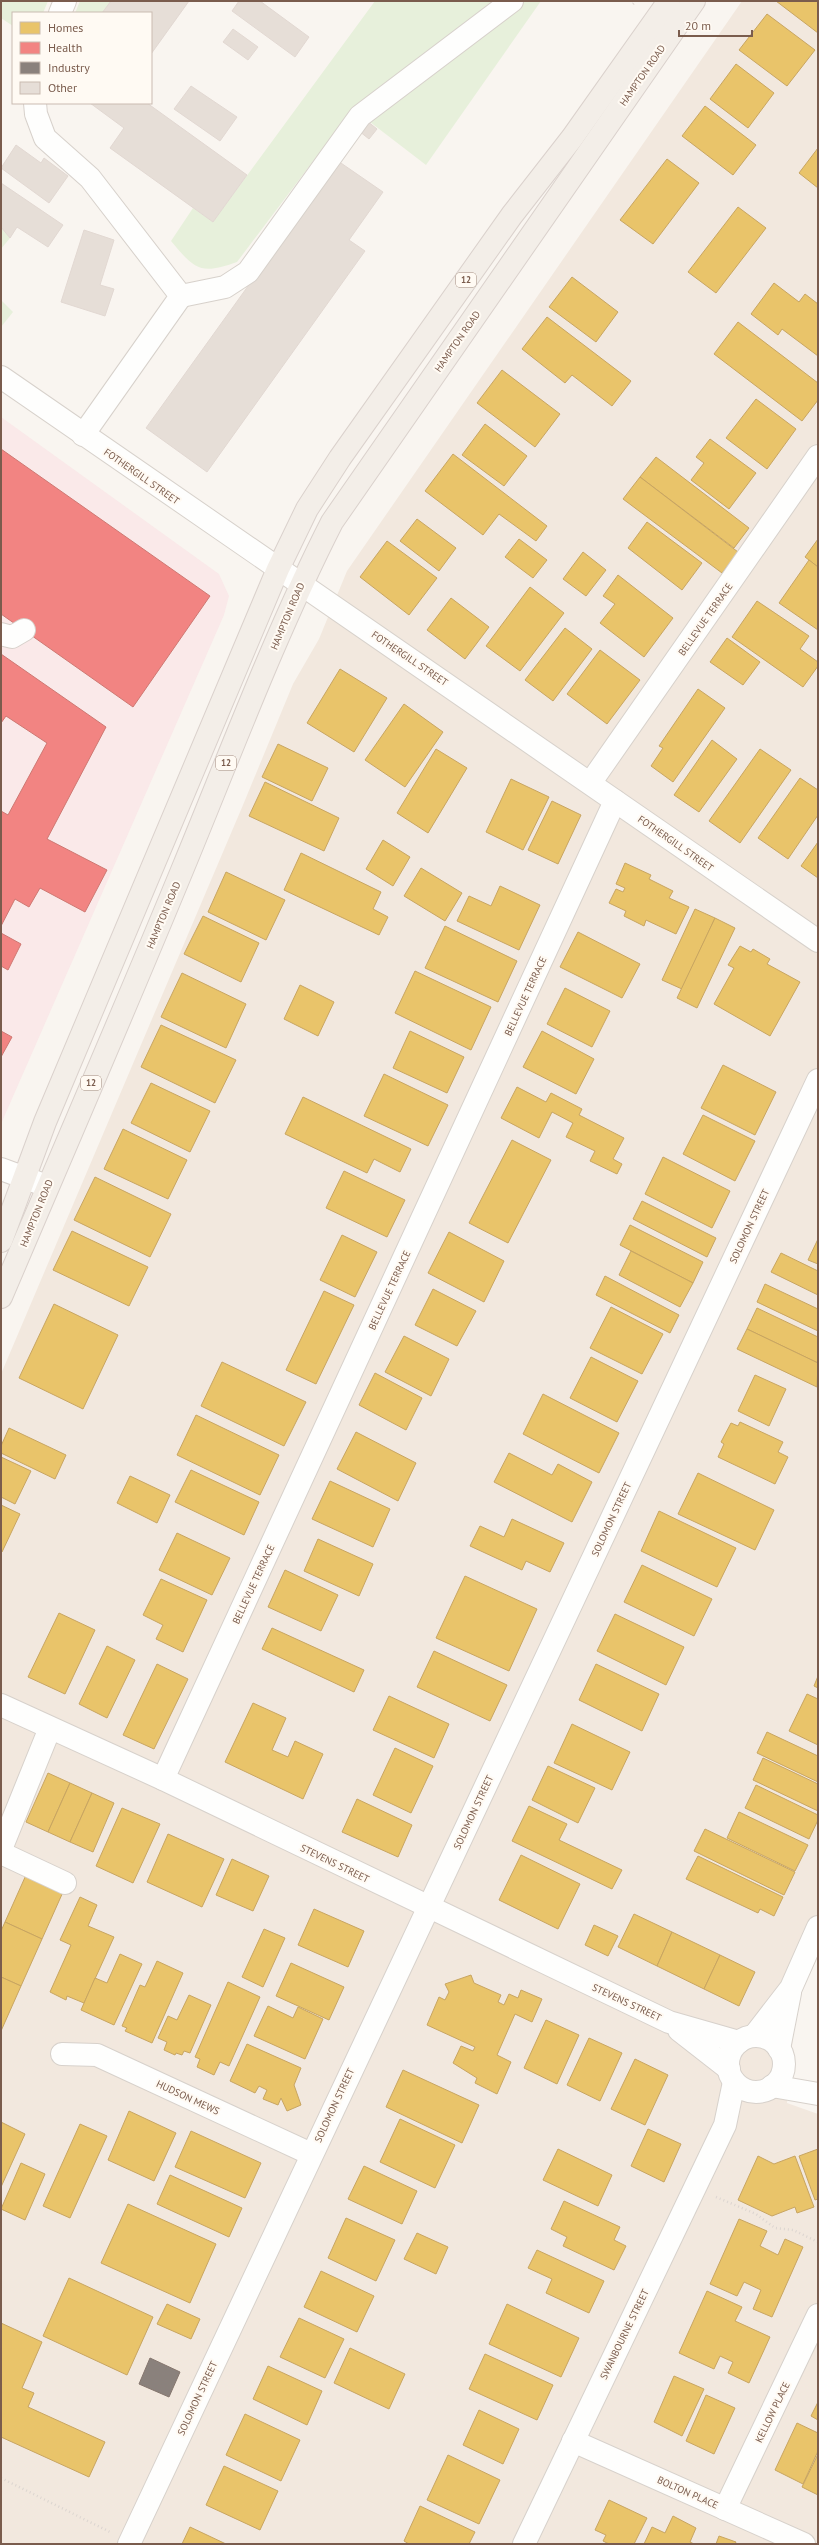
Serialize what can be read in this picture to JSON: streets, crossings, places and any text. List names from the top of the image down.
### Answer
{
  "streets": {
    "main road": ["HAMPTON ROAD", "12"],
    "street": [
      "FOTHERGILL STREET",
      "BELLEVUE TERRACE",
      "SOLOMON STREET",
      "STEVENS STREET",
      "HUDSON MEWS",
      "SWANBOURNE STREET",
      "KELLOW PLACE",
      "BOLTON PLACE"
    ]
  },
  "crossings": [
    ["HAMPTON ROAD", "FOTHERGILL STREET"],
    ["FOTHERGILL STREET", "BELLEVUE TERRACE"],
    ["BELLEVUE TERRACE", "STEVENS STREET"],
    ["SOLOMON STREET", "STEVENS STREET"],
    ["SOLOMON STREET", "HUDSON MEWS"],
    ["STEVENS STREET", "SWANBOURNE STREET"],
    ["SWANBOURNE STREET", "BOLTON PLACE"],
    ["KELLOW PLACE", "BOLTON PLACE"]
  ],
  "legend": [
    "Homes",
    "Health",
    "Industry",
    "Other"
  ],
  "scale_bar": "20 m"
}
